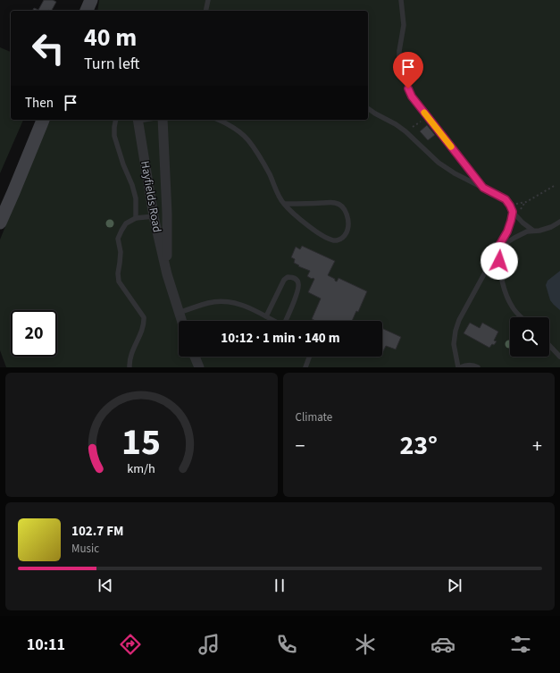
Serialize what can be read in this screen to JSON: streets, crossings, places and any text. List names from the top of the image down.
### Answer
{
  "streets": {
    "street": ["Hayfields Road"]
  },
  "page": {
    "turn": ["40 m", "Turn left"],
    "then": "Then",
    "limit": "20",
    "trip": "10:12 · 1 min · 140 m",
    "tile": "Climate",
    "heat": ["−", "23°", "+"],
    "song": ["102.7 FM", "Music"],
    "tabs": "10:11",
    "gauge": ["15", "km/h"]
  }
}
